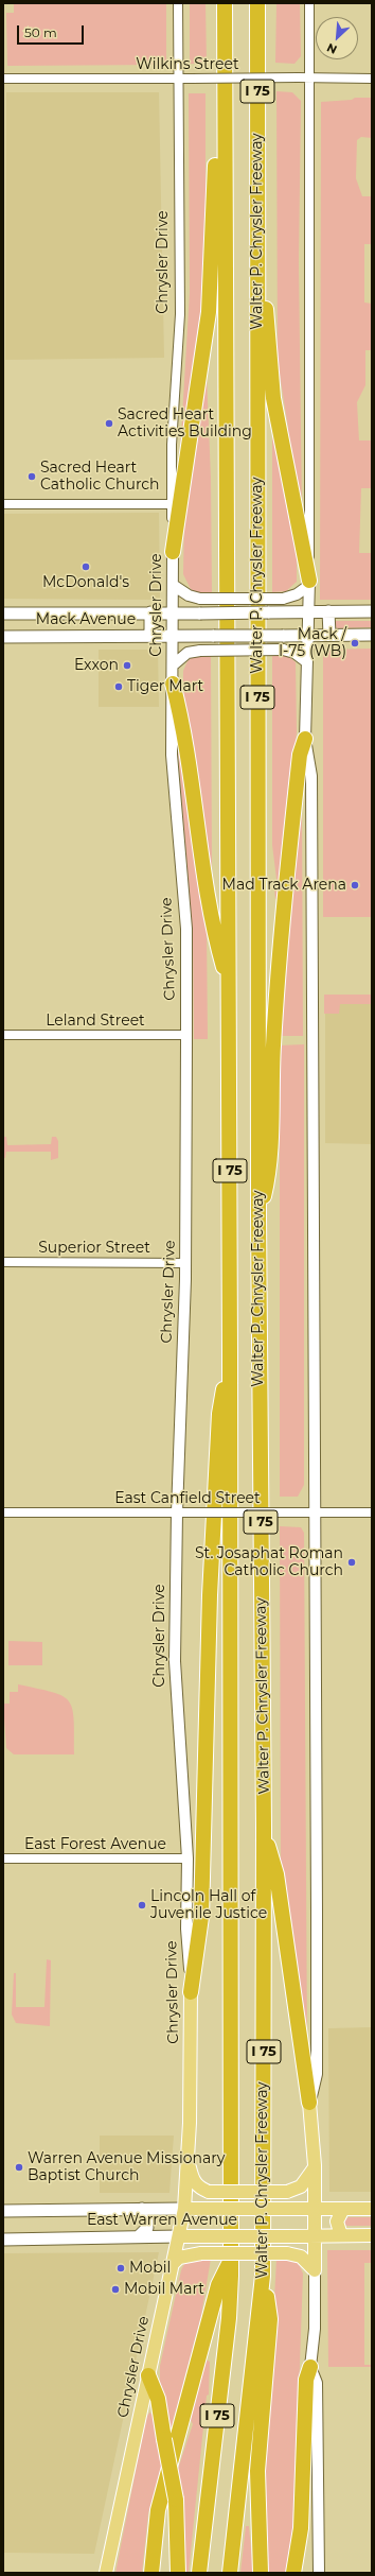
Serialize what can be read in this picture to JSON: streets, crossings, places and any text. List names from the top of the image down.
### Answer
{
  "streets": {
    "highway": ["I 75", "Walter P. Chrysler Freeway"],
    "main road": ["Chrysler Drive", "Mack Avenue", "East Warren Avenue"],
    "street": [
      "Wilkins Street",
      "Leland Street",
      "Superior Street",
      "East Canfield Street",
      "East Forest Avenue"
    ]
  },
  "crossings": [
    ["Wilkins Street", "Chrysler Drive"],
    ["Chrysler Drive", "Mack Avenue"],
    ["Chrysler Drive", "Leland Street"],
    ["Chrysler Drive", "Superior Street"],
    ["Chrysler Drive", "East Canfield Street"],
    ["Chrysler Drive", "East Forest Avenue"],
    ["Chrysler Drive", "East Warren Avenue"]
  ],
  "places": [
    "Sacred Heart Activities Building",
    "Sacred Heart Catholic Church",
    "McDonald's",
    "Mack / I-75 (WB)",
    "Exxon",
    "Tiger Mart",
    "Mad Track Arena",
    "St. Josaphat Roman Catholic Church",
    "Lincoln Hall of Juvenile Justice",
    "Warren Avenue Missionary Baptist Church",
    "Mobil",
    "Mobil Mart"
  ],
  "scale_bar": "50 m",
  "north": "bottom left"
}
